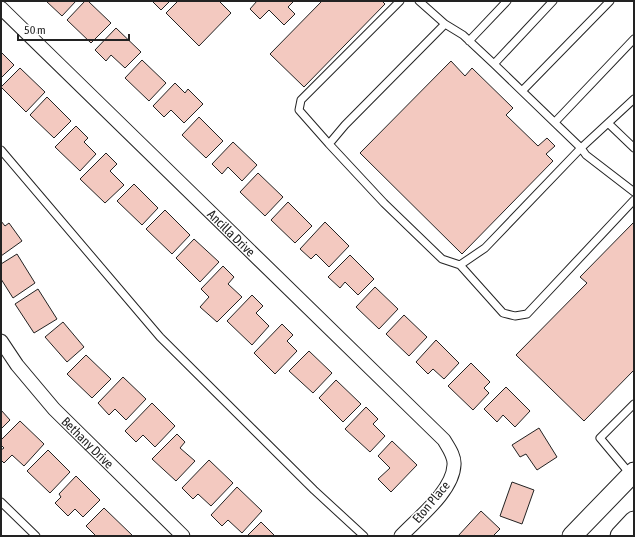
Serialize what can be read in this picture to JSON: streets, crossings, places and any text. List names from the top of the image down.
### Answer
{
  "streets": {
    "street": ["Ancilla Drive", "Bethany Drive", "Eton Place"]
  },
  "crossings": [
    ["Ancilla Drive", "Eton Place"]
  ],
  "scale_bar": "50 m"
}
